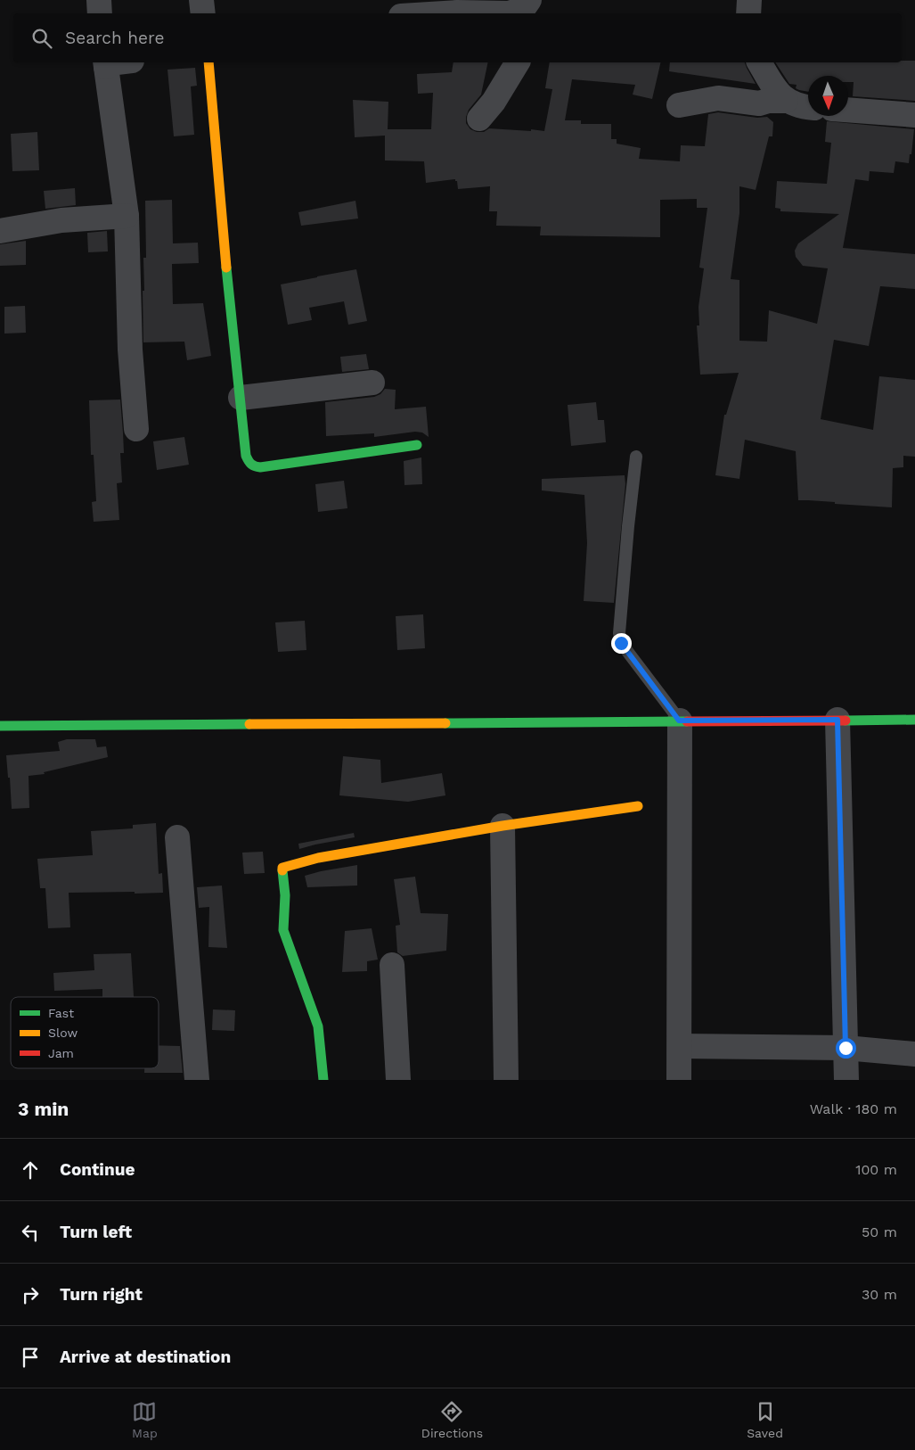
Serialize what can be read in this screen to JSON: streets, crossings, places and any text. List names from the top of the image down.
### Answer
{
  "legend": ["Fast", "Slow", "Jam"],
  "north": "bottom",
  "page": {
    "search": "Search here",
    "heading": ["3 min", "Walk · 180 m"],
    "list": [
      ["Continue", "100 m"],
      ["Turn left", "50 m"],
      ["Turn right", "30 m"],
      "Arrive at destination"
    ],
    "nav": ["Map", "Directions", "Saved"]
  }
}
